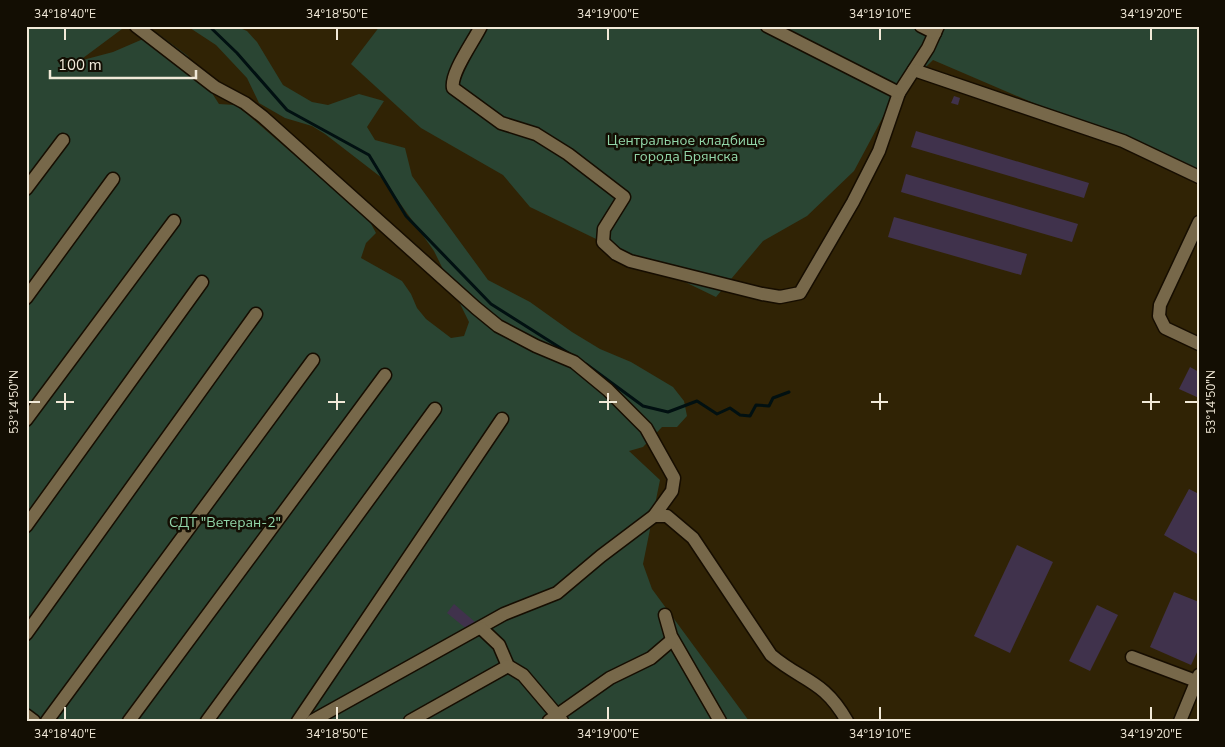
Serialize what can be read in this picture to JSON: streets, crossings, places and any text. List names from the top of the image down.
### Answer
{
  "parks": ["Центральное кладбище города Брянска", "СДТ \"Ветеран-2\""],
  "scale_bar": "100 m",
  "coordinates": [
    "34°18'40\"E",
    "34°18'50\"E",
    "34°19'00\"E",
    "34°19'10\"E",
    "34°19'20\"E",
    "53°14'50\"N"
  ]
}
